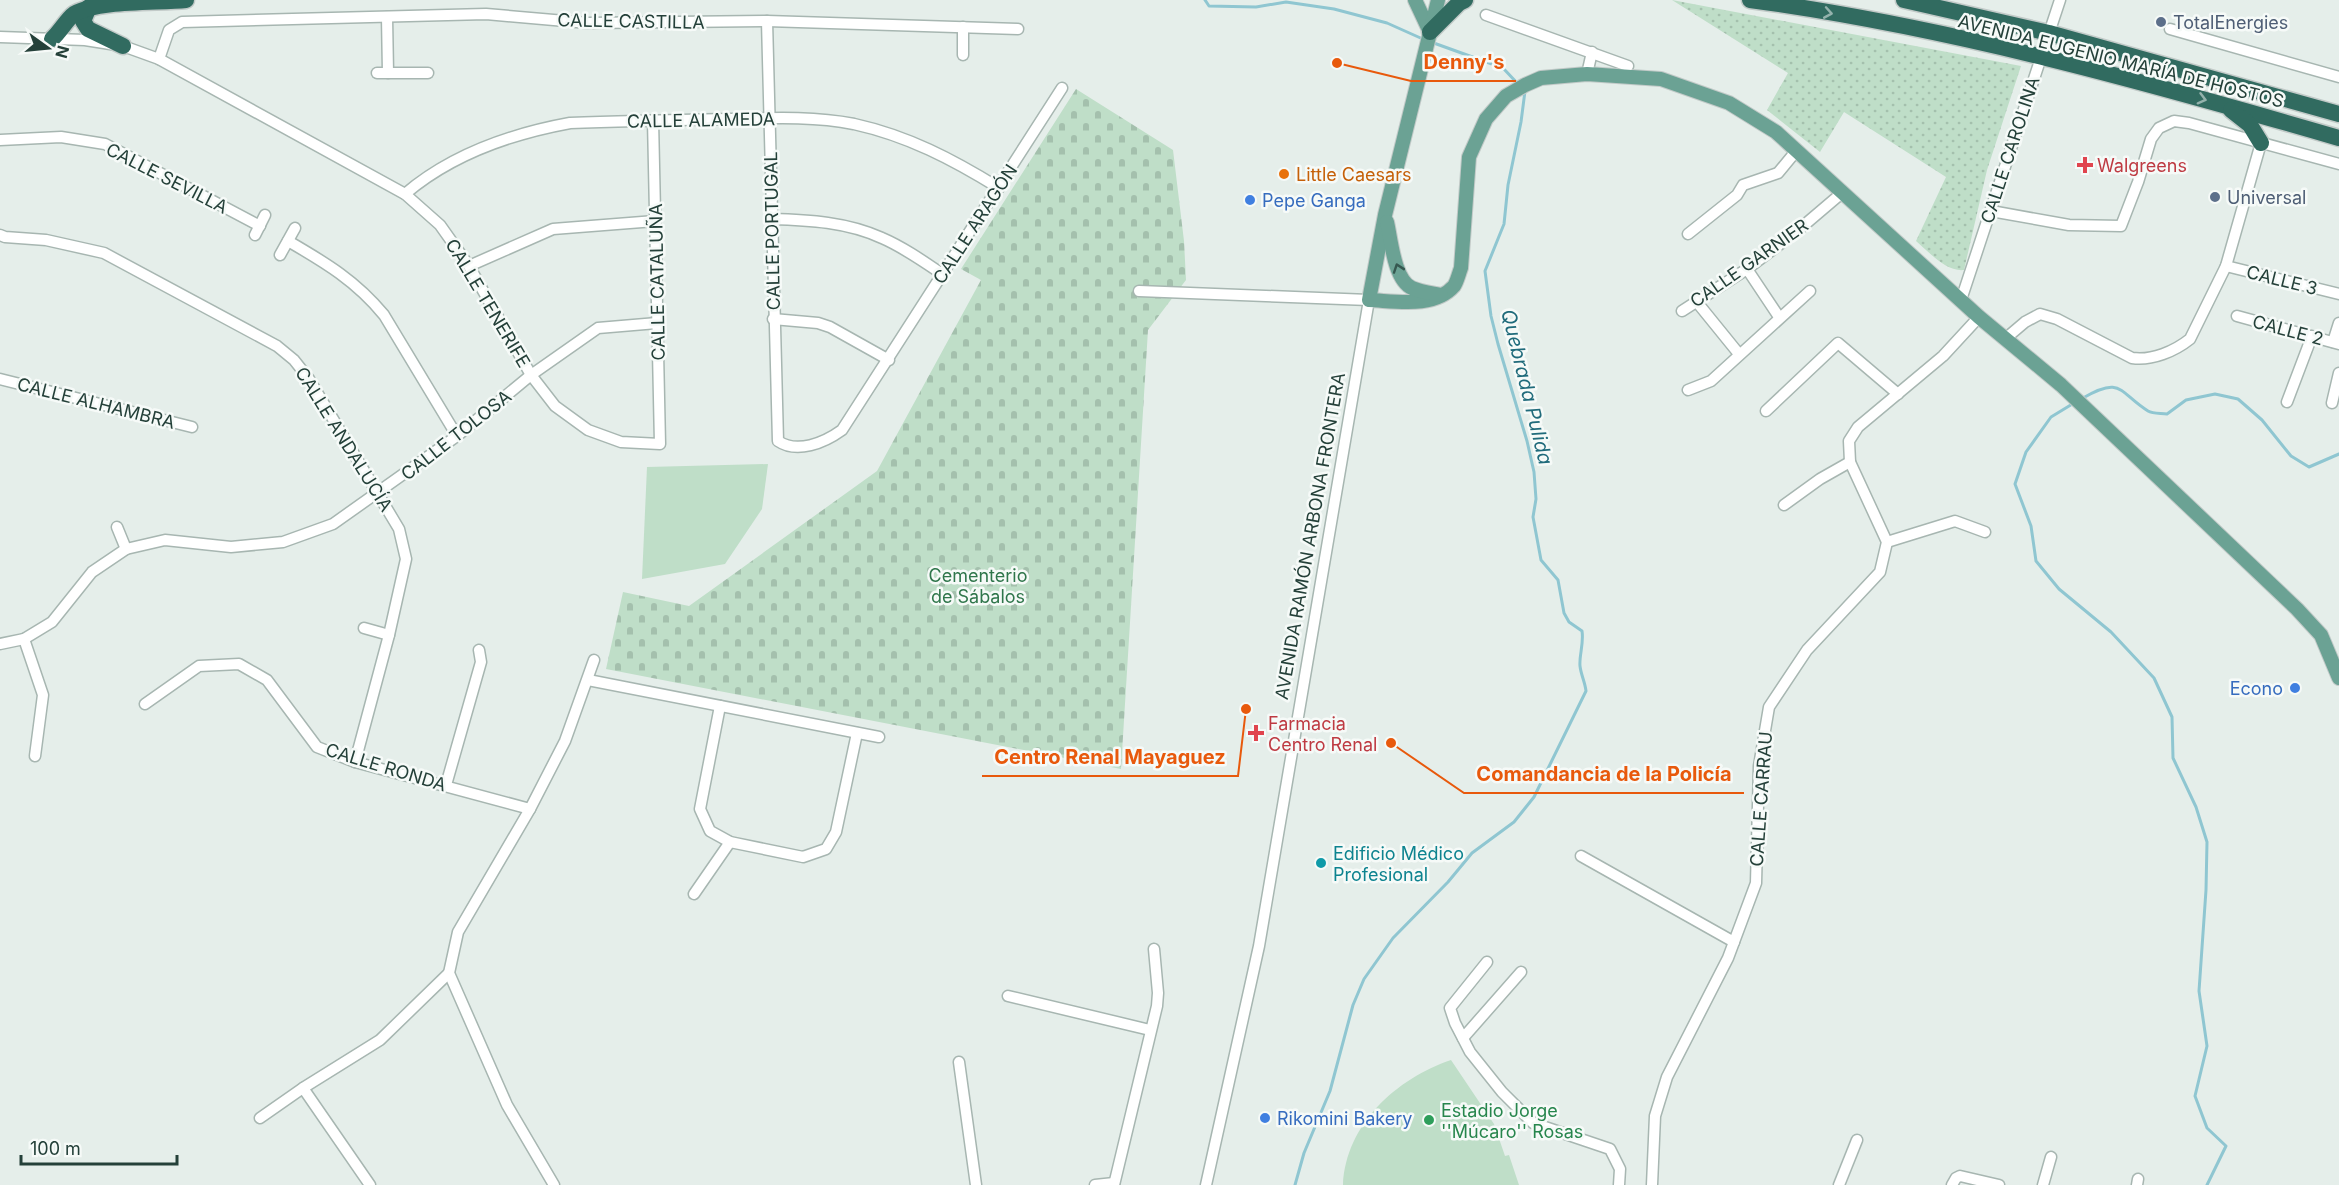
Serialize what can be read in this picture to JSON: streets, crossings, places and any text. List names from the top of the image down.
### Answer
{
  "streets": {
    "highway": ["AVENIDA EUGENIO MARÍA DE HOSTOS"],
    "main road": ["AVENIDA RAMÓN ARBONA FRONTERA"],
    "street": [
      "CALLE CASTILLA",
      "CALLE ALAMEDA",
      "CALLE CAROLINA",
      "CALLE SEVILLA",
      "CALLE ARAGÓN",
      "CALLE PORTUGAL",
      "CALLE GARNIER",
      "CALLE 3",
      "CALLE CATALUÑA",
      "CALLE TENERIFE",
      "CALLE 2",
      "CALLE ALHAMBRA",
      "CALLE TOLOSA",
      "CALLE ANDALUCÍA",
      "CALLE RONDA",
      "CALLE CARRAU"
    ]
  },
  "crossings": [
    ["CALLE CASTILLA", "CALLE PORTUGAL"],
    ["CALLE CASTILLA", "CALLE TENERIFE"],
    ["AVENIDA EUGENIO MARÍA DE HOSTOS", "CALLE CAROLINA"],
    ["CALLE ALAMEDA", "CALLE ARAGÓN"],
    ["CALLE ALAMEDA", "CALLE PORTUGAL"],
    ["CALLE ALAMEDA", "CALLE CATALUÑA"],
    ["CALLE ALAMEDA", "CALLE TENERIFE"],
    ["CALLE ARAGÓN", "CALLE PORTUGAL"],
    ["CALLE CATALUÑA", "CALLE TENERIFE"],
    ["CALLE CATALUÑA", "CALLE TOLOSA"],
    ["CALLE TENERIFE", "CALLE TOLOSA"],
    ["CALLE TOLOSA", "CALLE ANDALUCÍA"],
    ["CALLE ANDALUCÍA", "CALLE RONDA"]
  ],
  "water": ["Quebrada Pulida"],
  "parks": ["Cementerio de Sábalos"],
  "places": {
    "other": [
      "TotalEnergies",
      "Denny's",
      "Little Caesars",
      "Universal",
      "Pepe Ganga",
      "Econo",
      "Centro Renal Mayaguez",
      "Comandancia de la Policía",
      "Edificio Médico Profesional",
      "Rikomini Bakery",
      "Estadio Jorge ''Múcaro'' Rosas"
    ],
    "health": ["Walgreens", "Farmacia Centro Renal"]
  },
  "scale_bar": "100 m",
  "north": "right"
}
